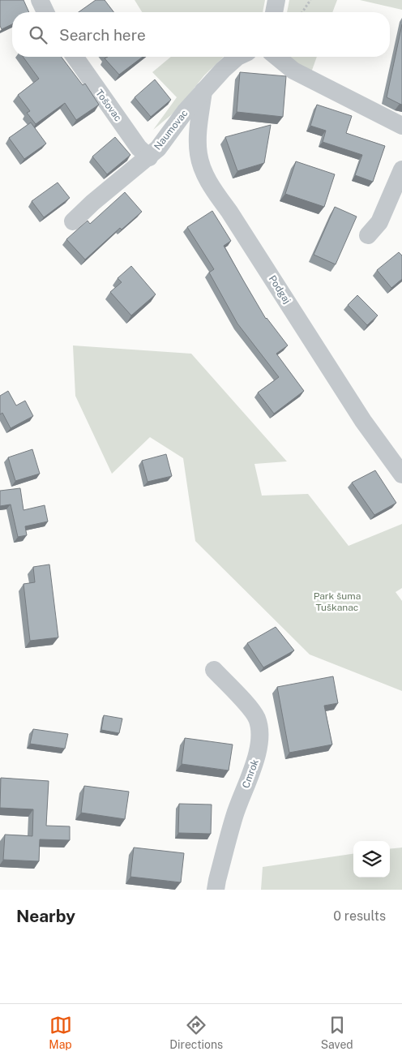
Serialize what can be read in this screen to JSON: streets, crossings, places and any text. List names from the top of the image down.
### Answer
{
  "streets": {
    "street": [
      "Tošovac",
      "Naumovac",
      "Podgaj",
      "Cmrok"
    ]
  },
  "crossings": [
    ["Tošovac", "Naumovac"],
    ["Naumovac", "Podgaj"]
  ],
  "parks": ["Park šuma Tuškanac"],
  "page": {
    "search": "Search here",
    "heading": ["Nearby", "0 results"],
    "nav": ["Map", "Directions", "Saved"]
  }
}
